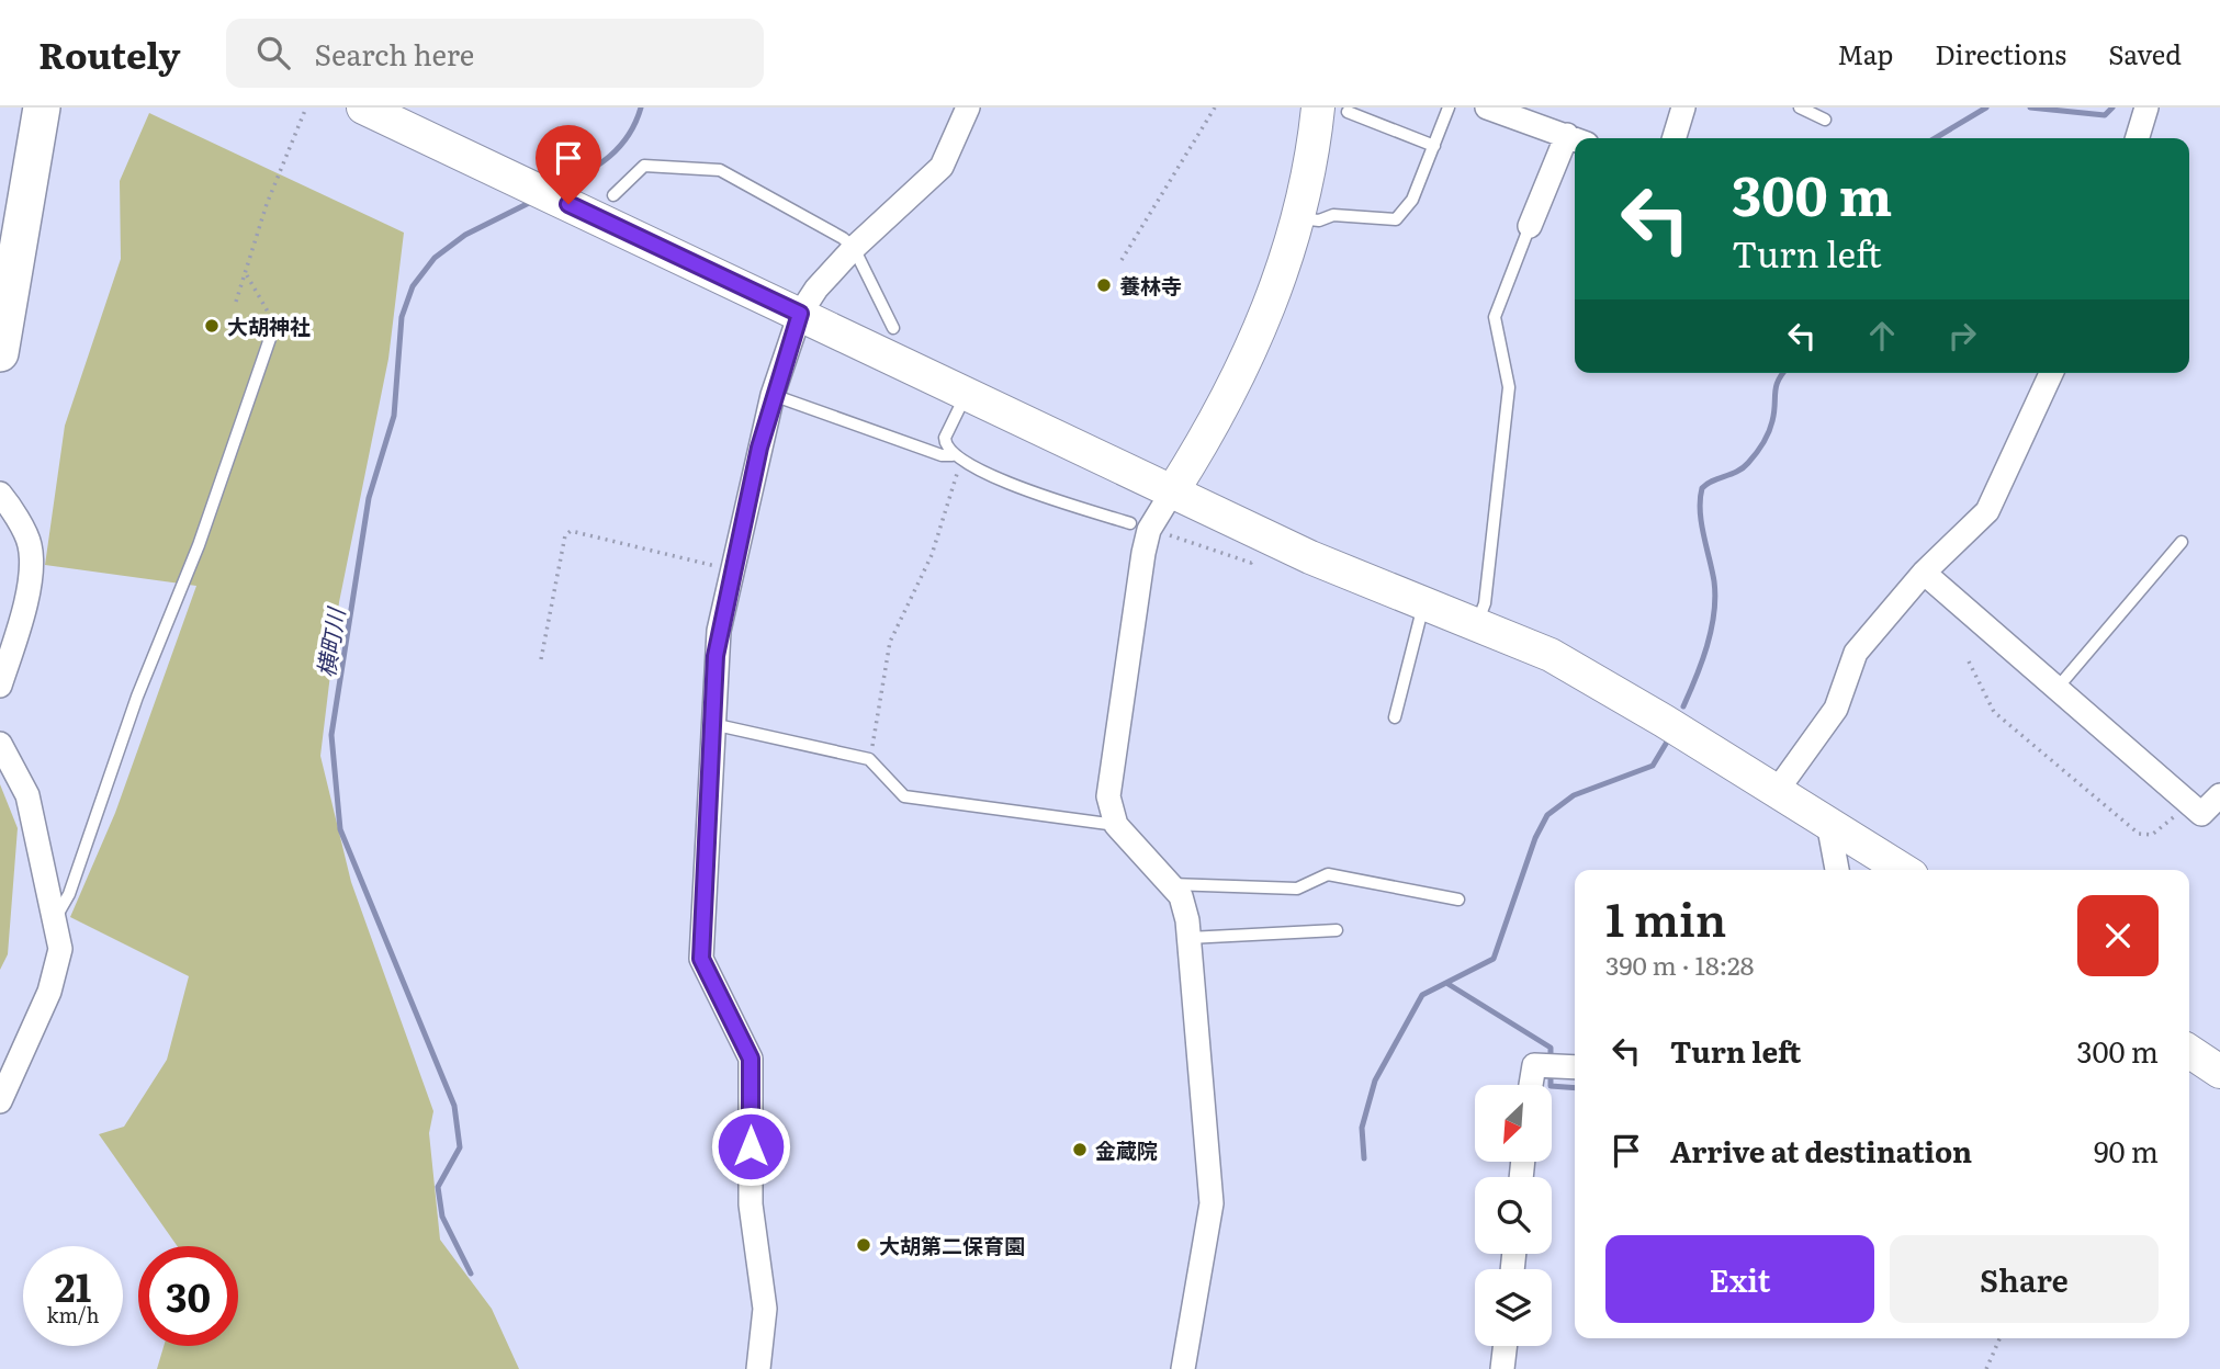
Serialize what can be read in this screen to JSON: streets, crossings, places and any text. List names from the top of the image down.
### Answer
{
  "water": ["横町川"],
  "places": [
    "養林寺",
    "大胡神社",
    "金蔵院",
    "大胡第二保育園"
  ],
  "north": "bottom left",
  "page": {
    "header": "Routely",
    "search": "Search here",
    "nav": ["Map", "Directions", "Saved"],
    "turn": ["300 m", "Turn left"],
    "heading": ["1 min", "390 m · 18:28"],
    "list": [
      {
        "name": "Turn left",
        "value": "300 m"
      },
      {
        "name": "Arrive at destination",
        "value": "90 m"
      }
    ],
    "buttons": ["Exit", "Share"],
    "speed": "21 km/h",
    "limit": "30"
  }
}
